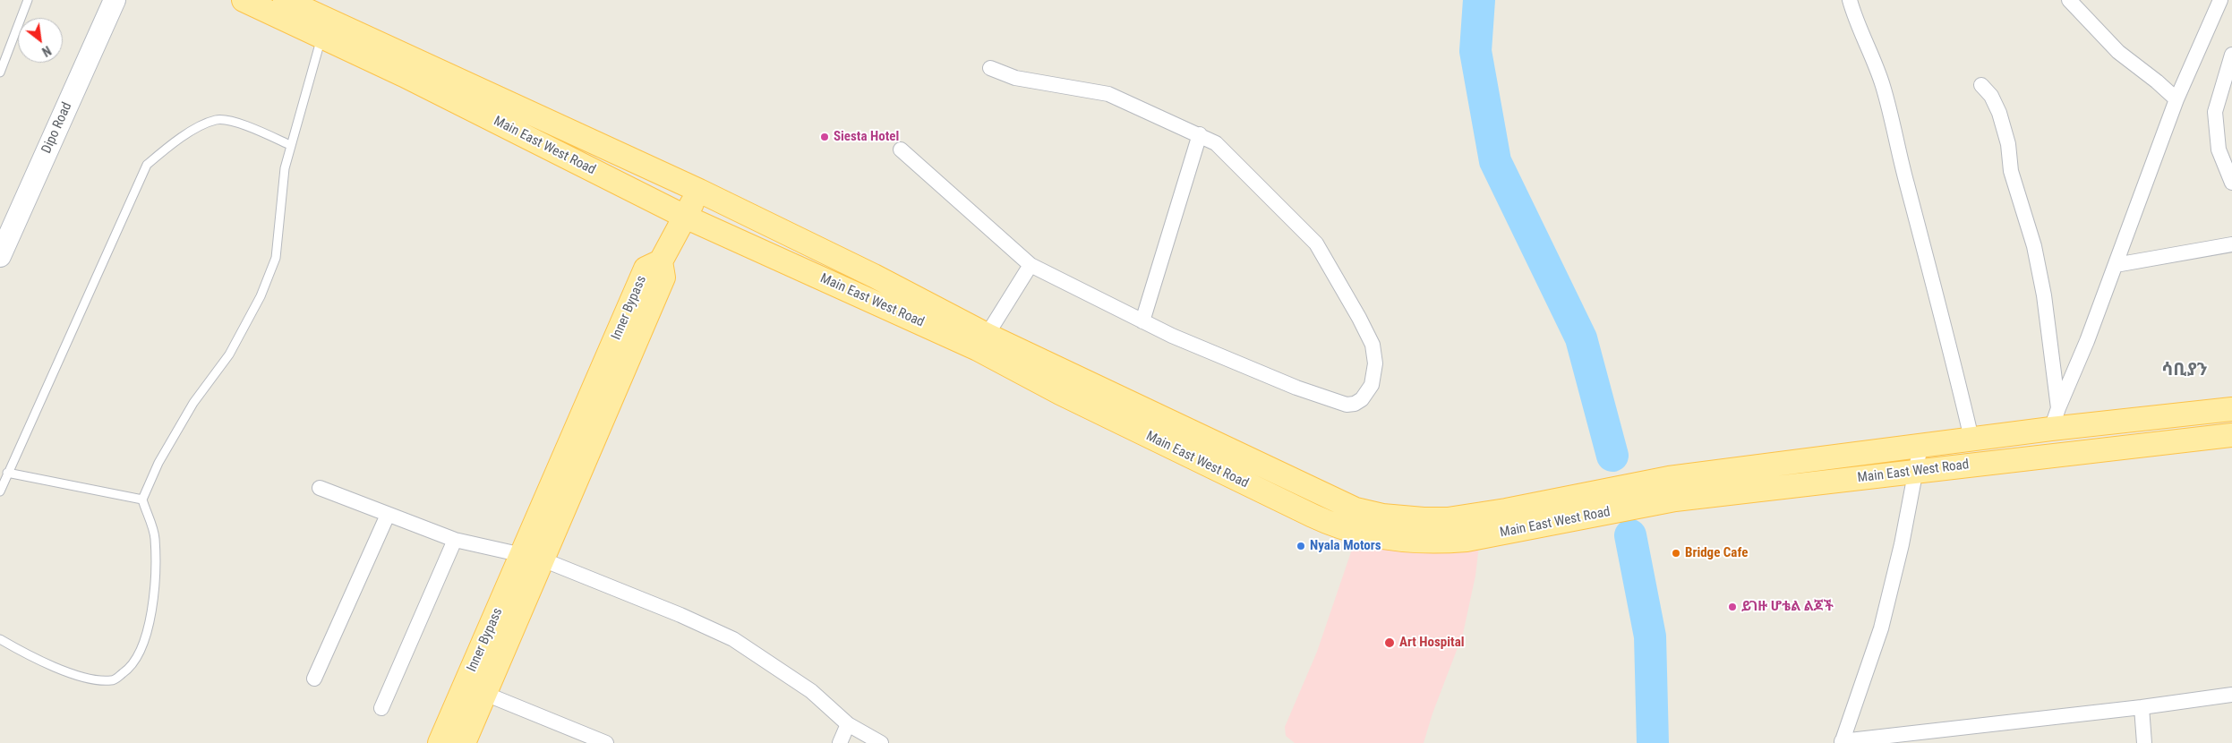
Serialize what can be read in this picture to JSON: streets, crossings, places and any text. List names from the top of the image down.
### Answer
{
  "streets": {
    "main road": ["Dipo Road", "Main East West Road", "Inner Bypass"]
  },
  "crossings": [
    ["Main East West Road", "Inner Bypass"]
  ],
  "districts": ["ሳቢያን"],
  "places": [
    "Siesta Hotel",
    "Nyala Motors",
    "Bridge Cafe",
    "ይገዙ ሆቴል ልጆች",
    "Art Hospital"
  ],
  "north": "bottom right"
}
